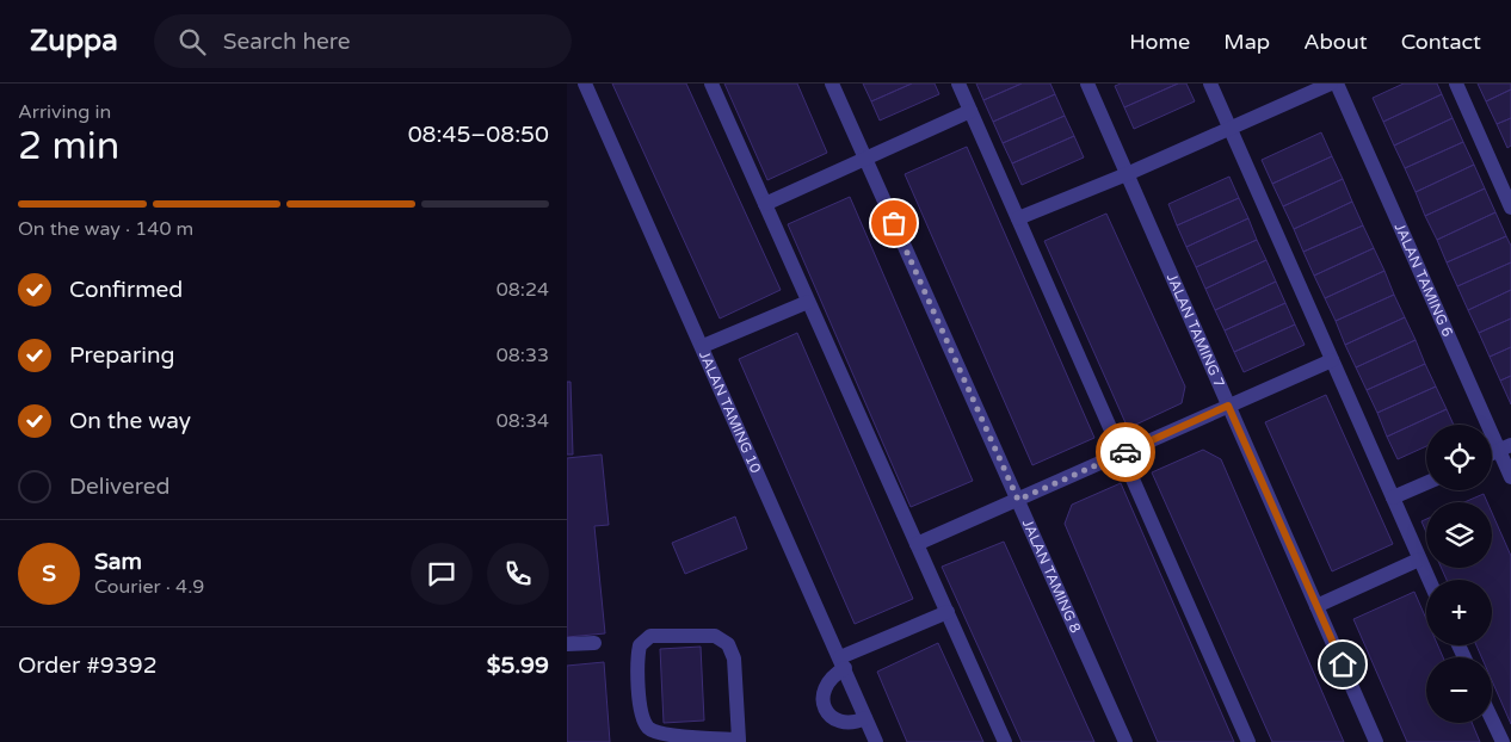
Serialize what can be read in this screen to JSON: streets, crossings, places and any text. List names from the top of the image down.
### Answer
{
  "streets": {
    "street": [
      "JALAN TAMING 6",
      "JALAN TAMING 7",
      "JALAN TAMING 10",
      "JALAN TAMING 8"
    ]
  },
  "page": {
    "header": "Zuppa",
    "search": "Search here",
    "nav": [
      "Home",
      "Map",
      "About",
      "Contact"
    ],
    "heading": ["2 min", "Arriving in", "08:45–08:50"],
    "panel": [
      "Sam",
      "Courier · 4.9",
      "Order #9392",
      "$5.99"
    ],
    "bar": "On the way · 140 m",
    "list": [
      ["Confirmed", "08:24"],
      ["Preparing", "08:33"],
      ["On the way", "08:34"],
      "Delivered"
    ],
    "map_buttons": ["+", "−"],
    "round": "S"
  }
}
